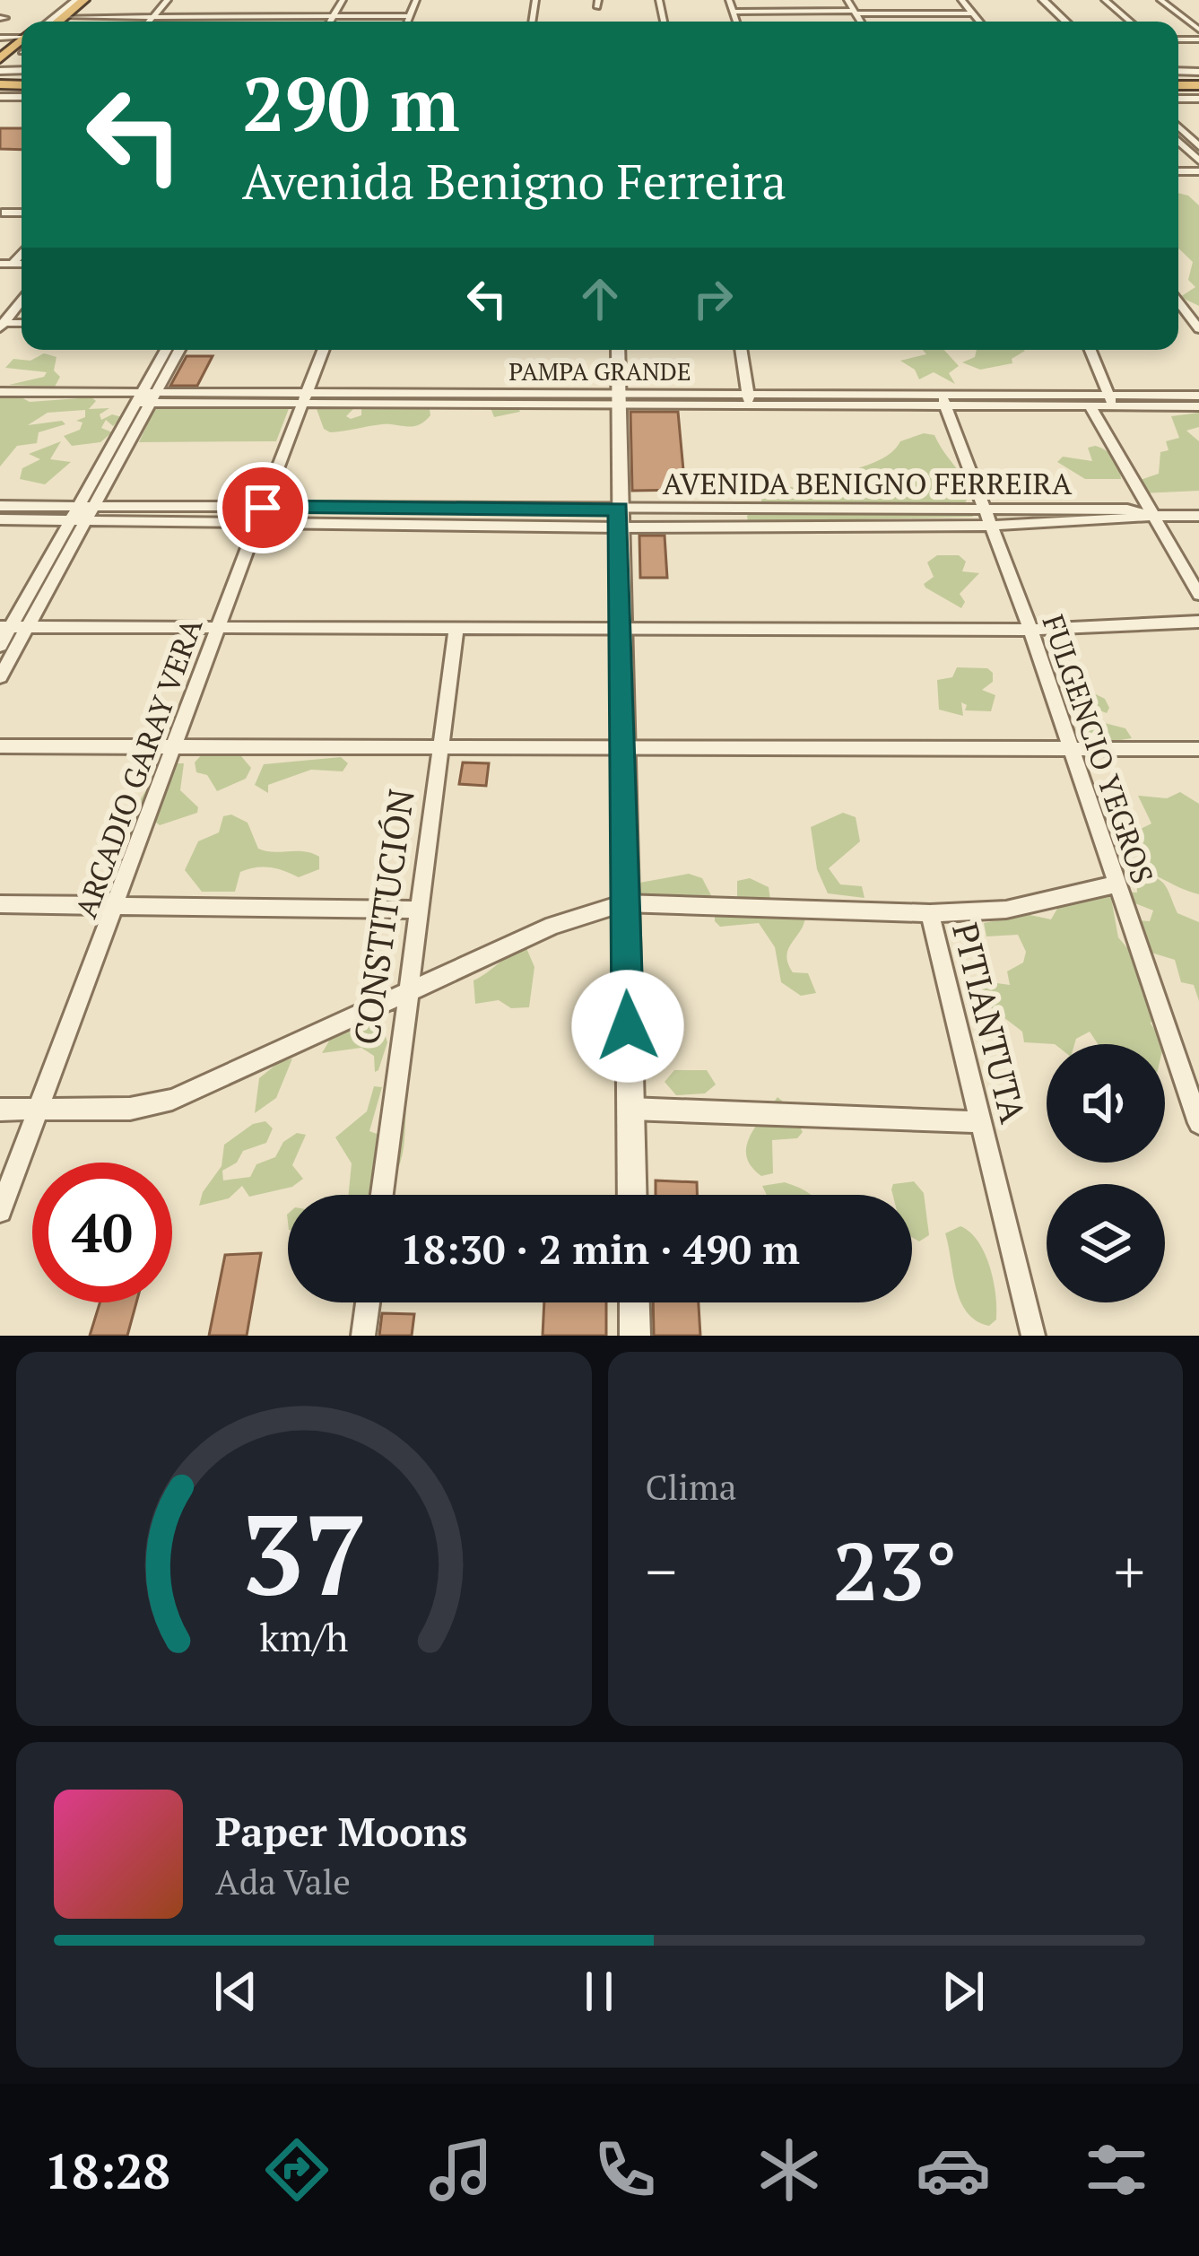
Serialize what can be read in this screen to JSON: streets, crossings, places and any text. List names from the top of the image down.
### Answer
{
  "streets": {
    "street": [
      "PAMPA GRANDE",
      "AVENIDA BENIGNO FERREIRA",
      "FULGENCIO YEGROS",
      "ARCADIO GARAY VERA",
      "CONSTITUCIÓN",
      "PITIANTUTA"
    ]
  },
  "crossings": [
    ["PAMPA GRANDE", "FULGENCIO YEGROS"],
    ["PAMPA GRANDE", "ARCADIO GARAY VERA"],
    ["AVENIDA BENIGNO FERREIRA", "FULGENCIO YEGROS"],
    ["AVENIDA BENIGNO FERREIRA", "ARCADIO GARAY VERA"]
  ],
  "page": {
    "turn": ["290 m", "Avenida Benigno Ferreira"],
    "limit": "40",
    "trip": "18:30 · 2 min · 490 m",
    "tile": "Clima",
    "heat": ["−", "23°", "+"],
    "song": ["Paper Moons", "Ada Vale"],
    "tabs": "18:28",
    "gauge": ["37", "km/h"]
  }
}
